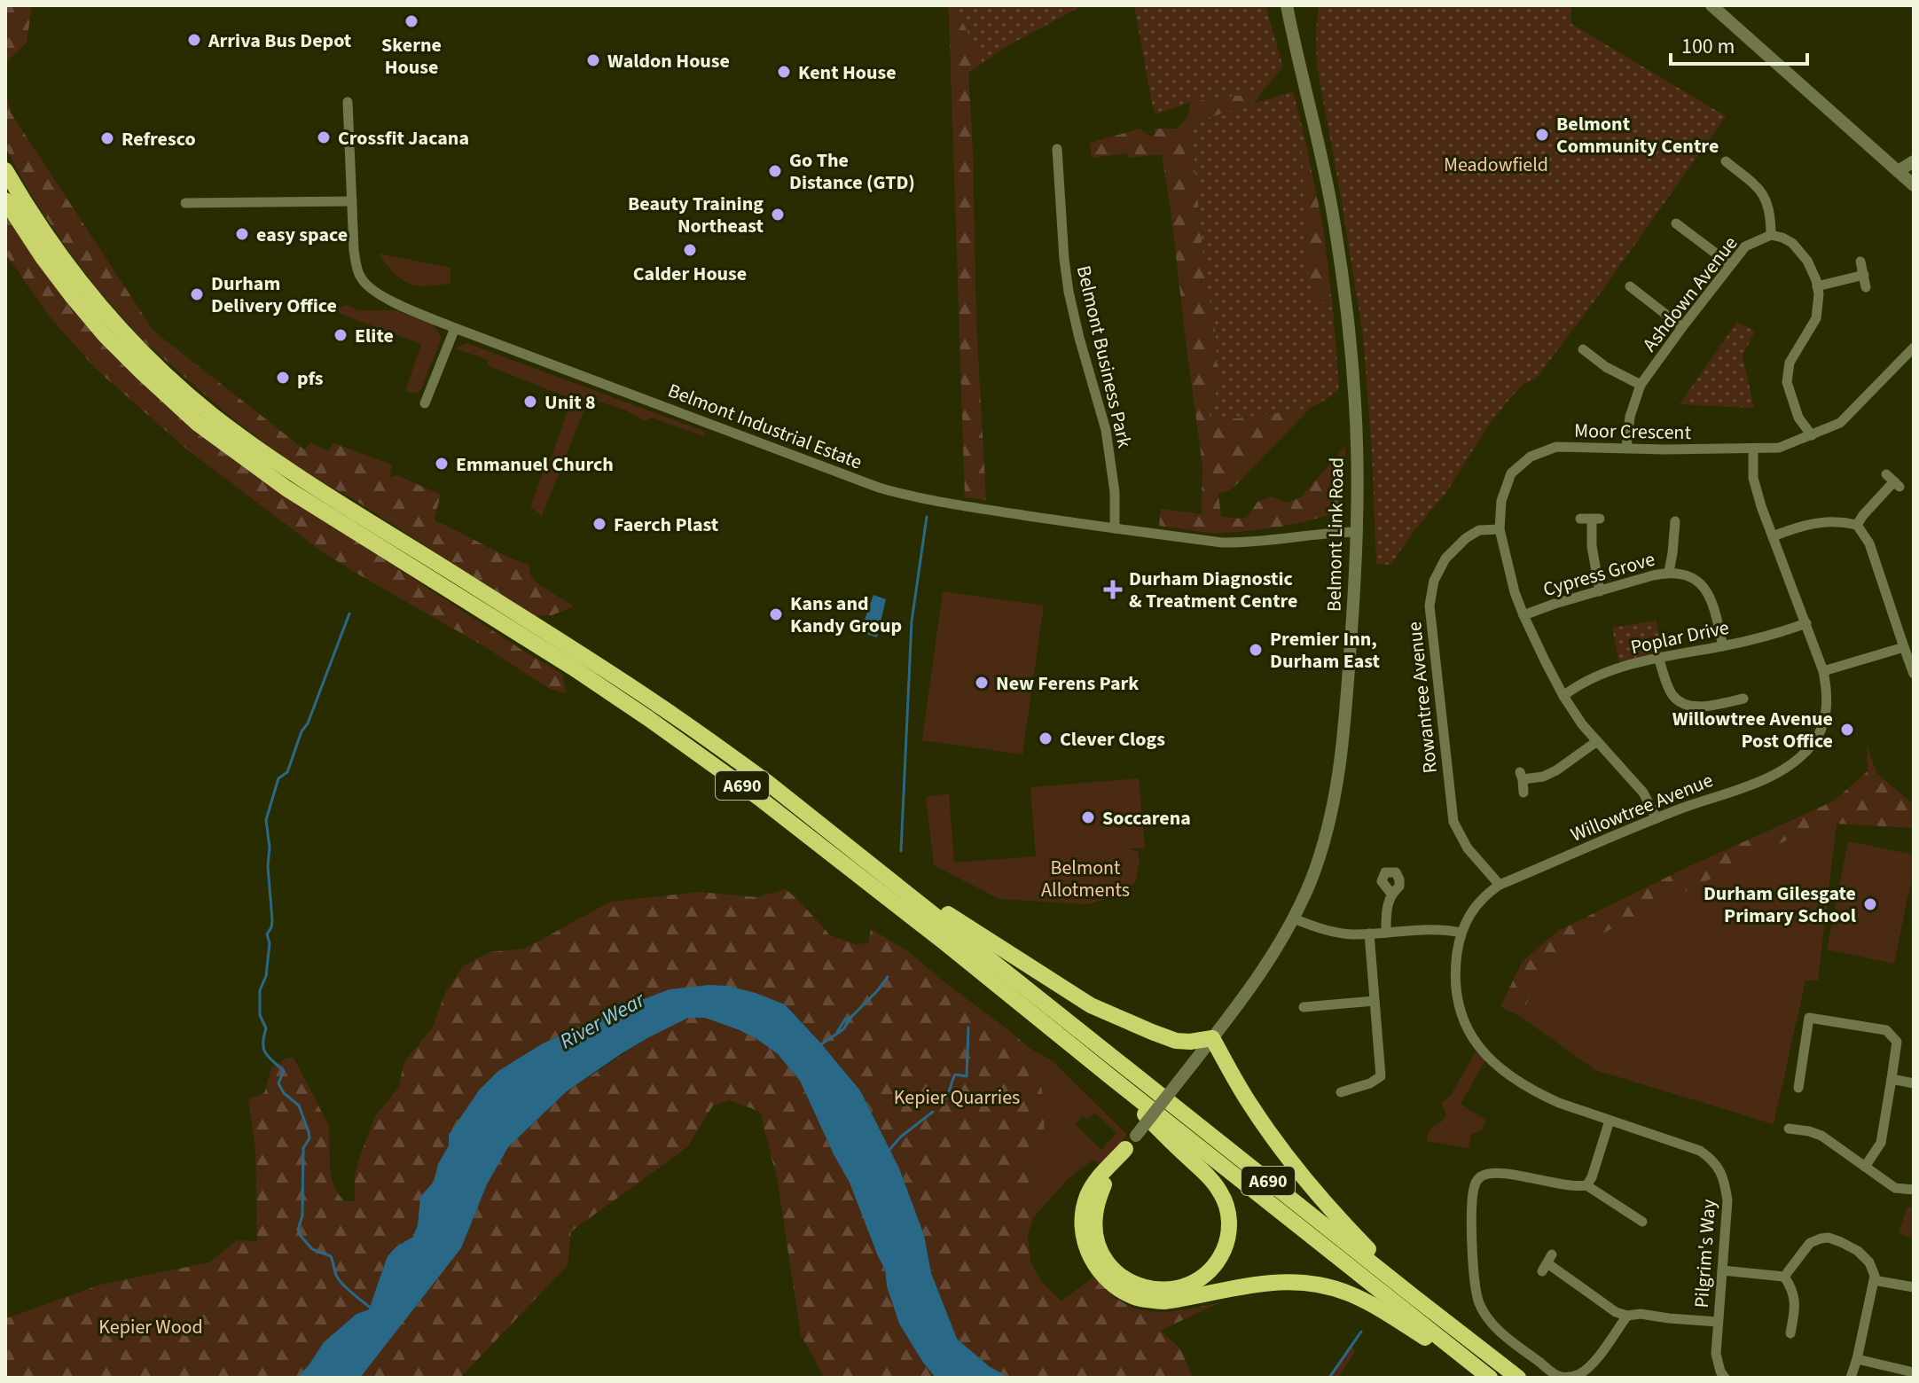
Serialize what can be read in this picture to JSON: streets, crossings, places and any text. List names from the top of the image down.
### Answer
{
  "streets": {
    "highway": ["A690"],
    "street": [
      "Ashdown Avenue",
      "Belmont Business Park",
      "Belmont Industrial Estate",
      "Moor Crescent",
      "Belmont Link Road",
      "Cypress Grove",
      "Poplar Drive",
      "Rowantree Avenue",
      "Willowtree Avenue",
      "Pilgrim's Way"
    ]
  },
  "crossings": [
    ["Ashdown Avenue", "Moor Crescent"],
    ["Belmont Business Park", "Belmont Industrial Estate"],
    ["Belmont Industrial Estate", "Belmont Link Road"],
    ["Moor Crescent", "Cypress Grove"],
    ["Moor Crescent", "Poplar Drive"],
    ["Moor Crescent", "Rowantree Avenue"],
    ["Moor Crescent", "Willowtree Avenue"],
    ["Cypress Grove", "Poplar Drive"],
    ["Poplar Drive", "Willowtree Avenue"],
    ["Rowantree Avenue", "Willowtree Avenue"],
    ["Willowtree Avenue", "Pilgrim's Way"]
  ],
  "water": ["River Wear"],
  "parks": [
    "Meadowfield",
    "Belmont Allotments",
    "Kepier Quarries",
    "Kepier Wood"
  ],
  "places": {
    "other": [
      "Skerne House",
      "Arriva Bus Depot",
      "Waldon House",
      "Kent House",
      "Belmont Community Centre",
      "Crossfit Jacana",
      "Refresco",
      "Go The Distance (GTD)",
      "Beauty Training Northeast",
      "easy space",
      "Calder House",
      "Durham Delivery Office",
      "Elite",
      "pfs",
      "Unit 8",
      "Emmanuel Church",
      "Faerch Plast",
      "Kans and Kandy Group",
      "Premier Inn, Durham East",
      "New Ferens Park",
      "Willowtree Avenue Post Office",
      "Clever Clogs",
      "Soccarena",
      "Durham Gilesgate Primary School"
    ],
    "health": ["Durham Diagnostic & Treatment Centre"]
  },
  "scale_bar": "100 m"
}
